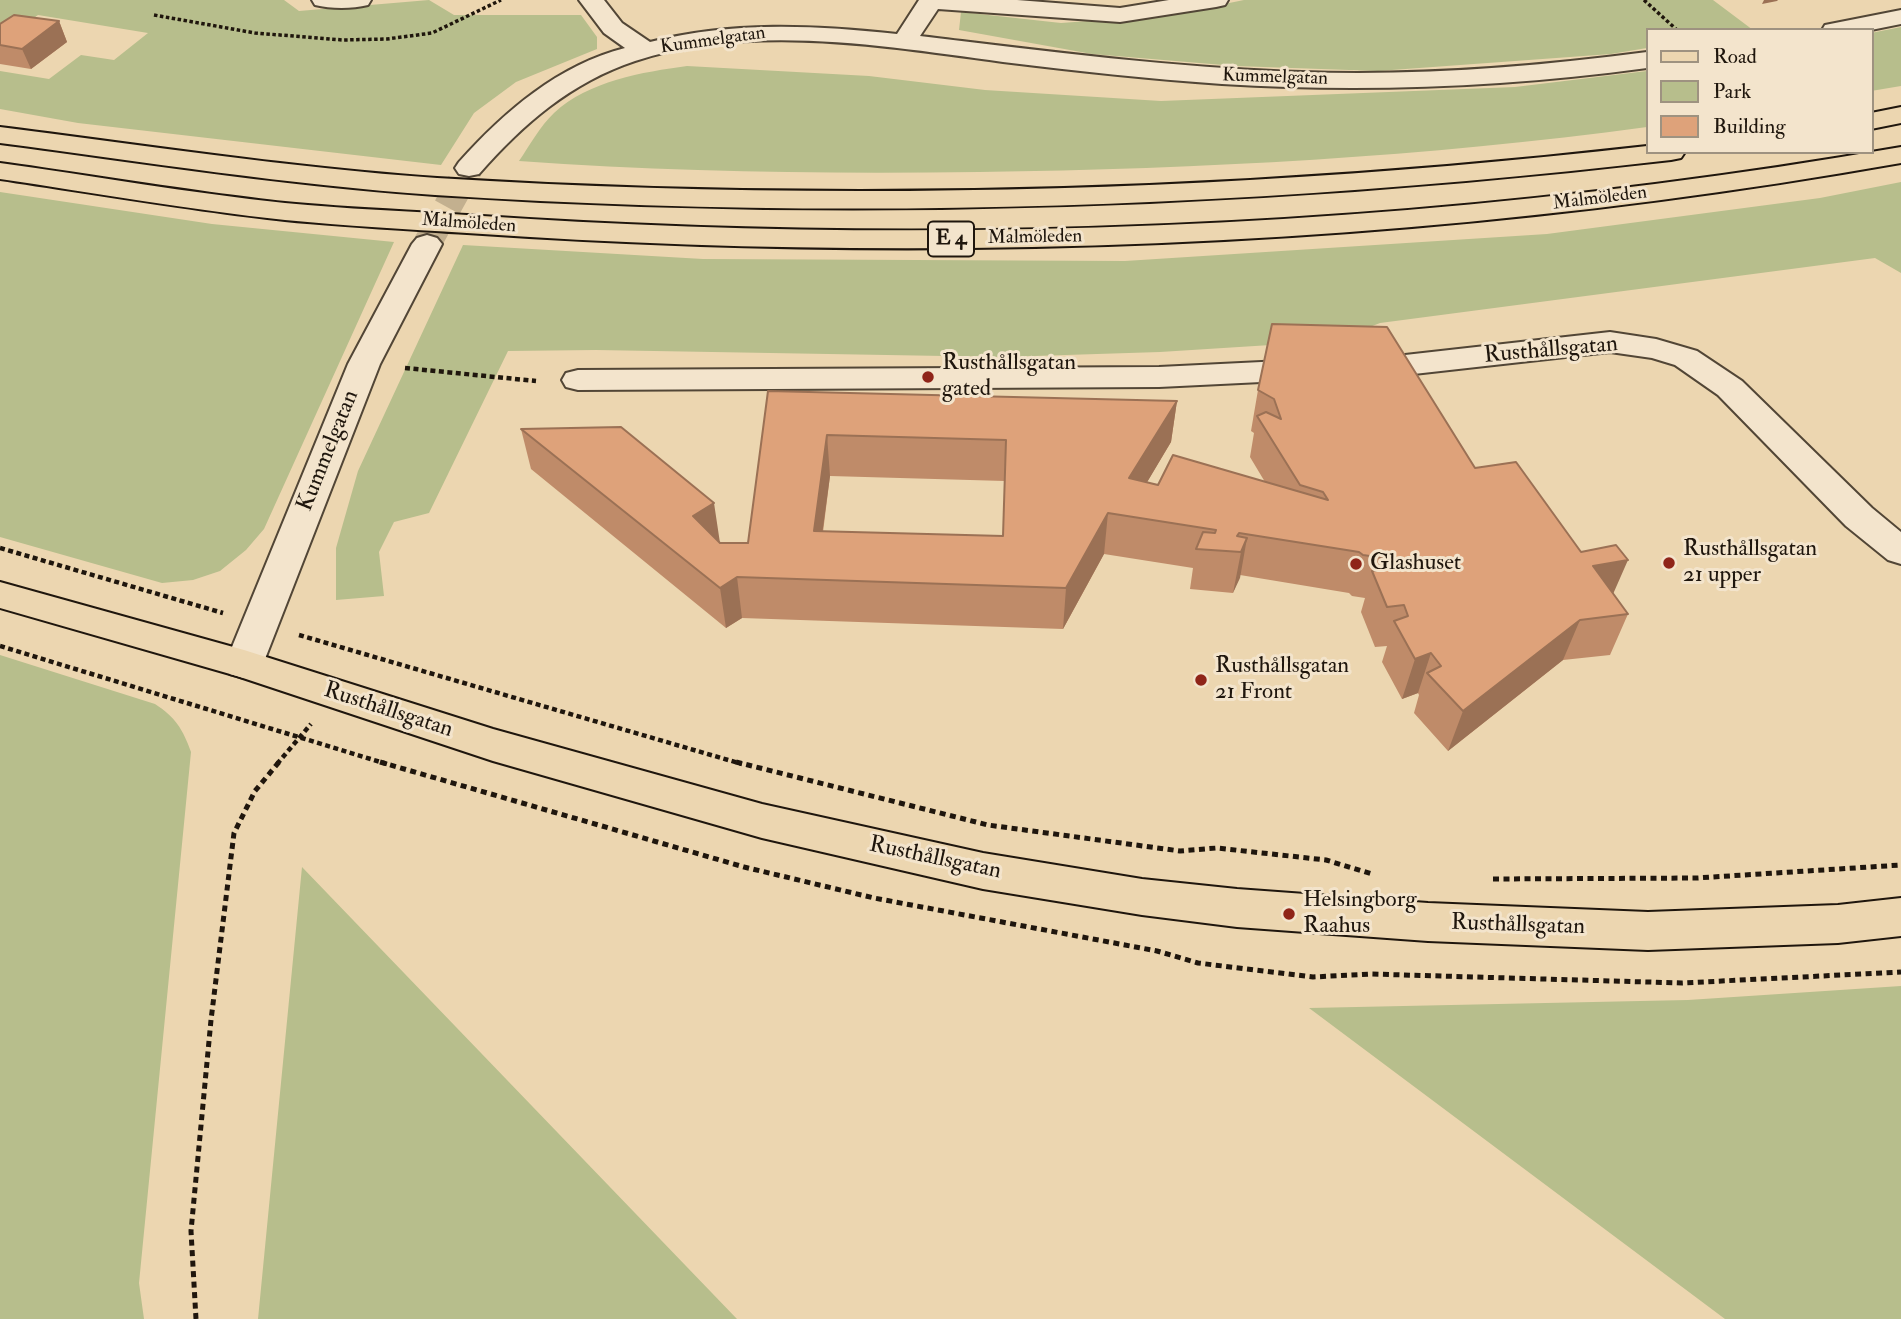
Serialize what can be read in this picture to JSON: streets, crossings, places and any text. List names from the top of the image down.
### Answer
{
  "streets": {
    "main road": ["Malmöleden", "E 4", "Rusthållsgatan"],
    "street": ["Kummelgatan"]
  },
  "crossings": [
    ["Kummelgatan", "Rusthållsgatan"]
  ],
  "places": [
    "Rusthållsgatan gated",
    "Rusthållsgatan 21 upper",
    "Glashuset",
    "Rusthållsgatan 21 Front",
    "Helsingborg Raahus"
  ],
  "legend": ["Road", "Park", "Building"]
}
